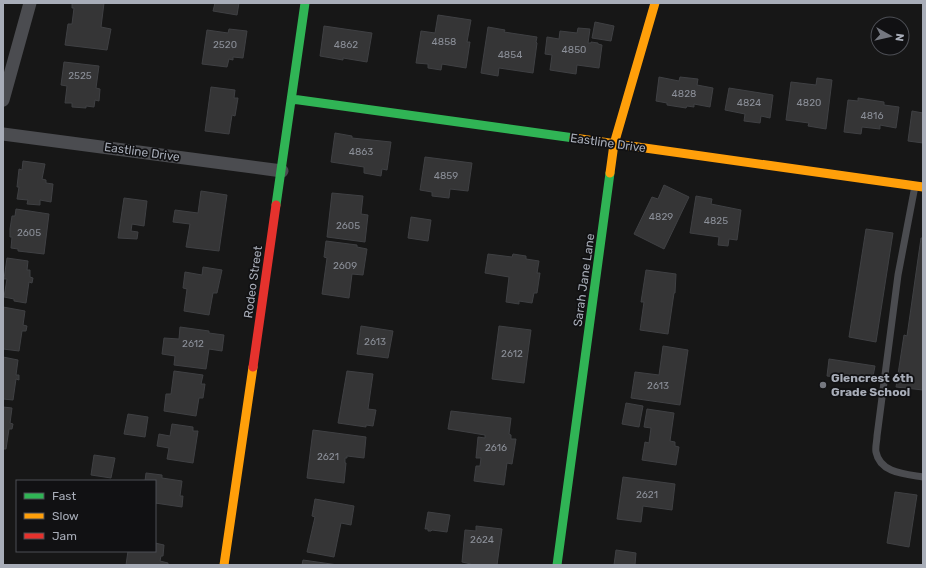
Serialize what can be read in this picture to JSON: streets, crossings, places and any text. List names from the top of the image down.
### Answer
{
  "streets": {
    "street": ["Eastline Drive", "Sarah Jane Lane", "Rodeo Street"]
  },
  "crossings": [
    ["Eastline Drive", "Sarah Jane Lane"],
    ["Eastline Drive", "Rodeo Street"]
  ],
  "places": ["Glencrest 6th Grade School"],
  "house_numbers": [
    "4858",
    "2520",
    "4862",
    "4850",
    "4854",
    "2525",
    "4828",
    "4824",
    "4820",
    "4816",
    "4863",
    "4859",
    "4829",
    "4825",
    "2605",
    "2605",
    "2609",
    "2613",
    "2612",
    "2612",
    "2613",
    "2616",
    "2621",
    "2621",
    "2624"
  ],
  "legend": ["Fast", "Slow", "Jam"],
  "north": "right"
}
